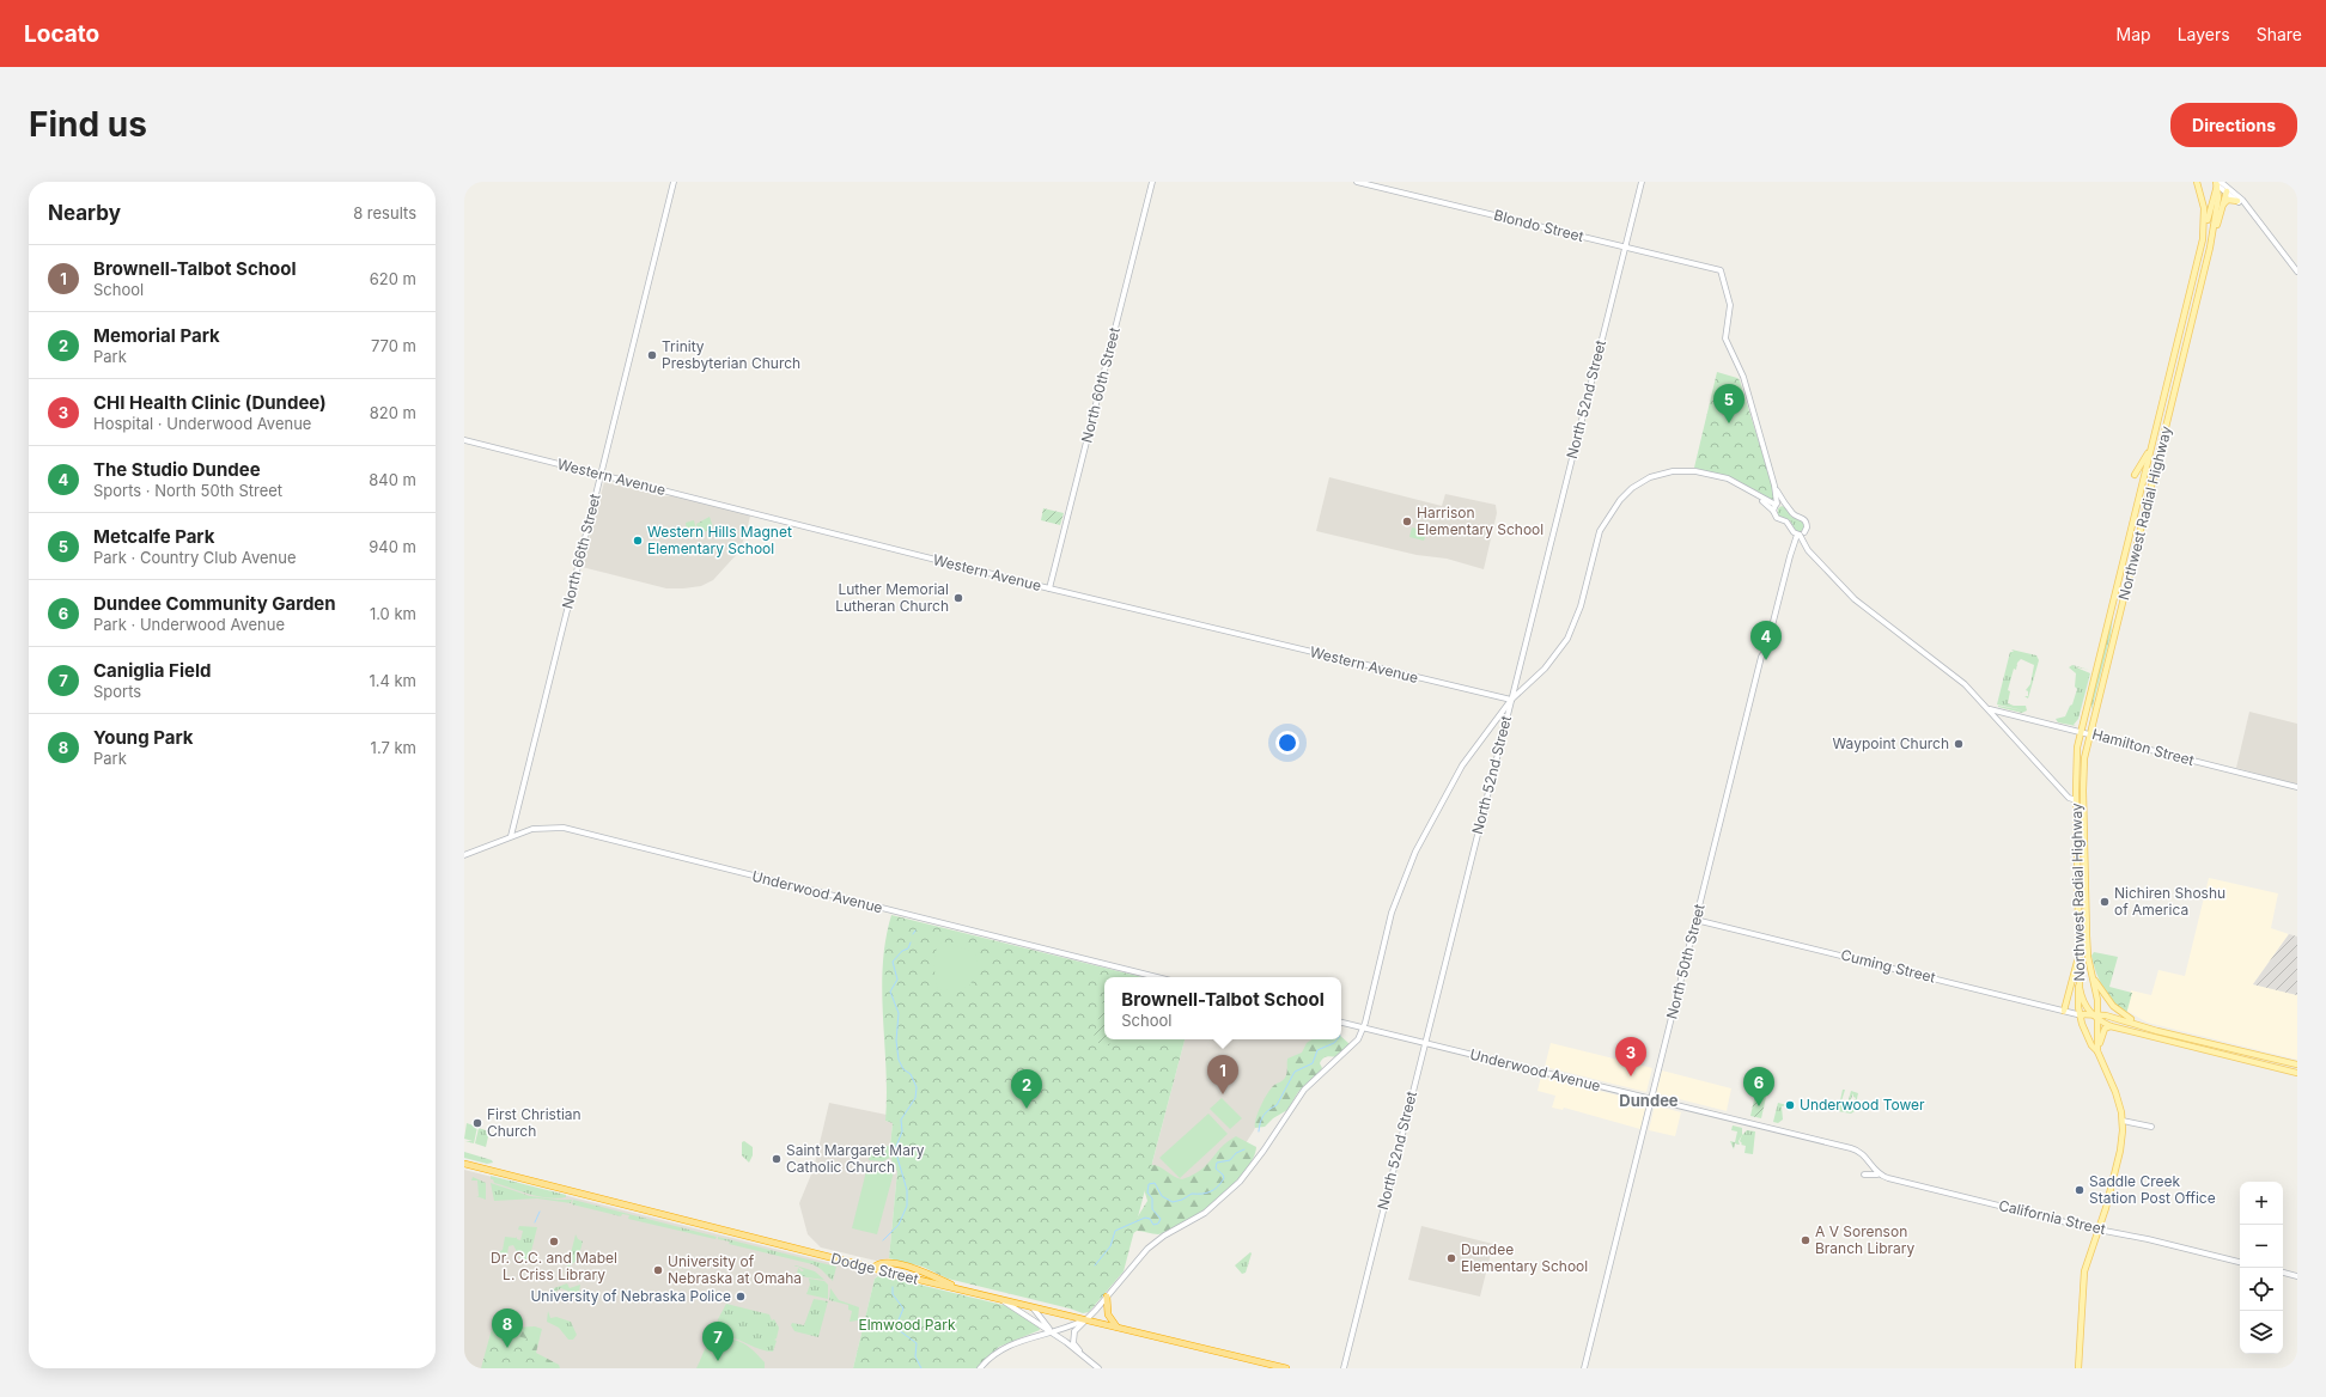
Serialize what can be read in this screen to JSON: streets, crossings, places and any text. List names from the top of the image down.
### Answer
{
  "streets": {
    "highway": ["Dodge Street"],
    "main road": ["Northwest Radial Highway", "Cuming Street"],
    "street": [
      "Blondo Street",
      "North 60th Street",
      "North 52nd Street",
      "Western Avenue",
      "North 66th Street",
      "Hamilton Street",
      "Underwood Avenue",
      "North 50th Street",
      "California Street"
    ]
  },
  "crossings": [
    ["Blondo Street", "North 52nd Street"],
    ["North 60th Street", "Western Avenue"],
    ["North 52nd Street", "Western Avenue"],
    ["North 52nd Street", "Underwood Avenue"],
    ["Western Avenue", "North 66th Street"],
    ["Northwest Radial Highway", "Hamilton Street"],
    ["Northwest Radial Highway", "Cuming Street"],
    ["North 66th Street", "Underwood Avenue"],
    ["Underwood Avenue", "North 50th Street"],
    ["Underwood Avenue", "California Street"],
    ["North 50th Street", "Cuming Street"]
  ],
  "districts": ["Dundee"],
  "parks": ["Elmwood Park"],
  "places": [
    "Trinity Presbyterian Church",
    "Harrison Elementary School",
    "Western Hills Magnet Elementary School",
    "Luther Memorial Lutheran Church",
    "Waypoint Church",
    "Nichiren Shoshu of America",
    "Underwood Tower",
    "First Christian Church",
    "Saint Margaret Mary Catholic Church",
    "Saddle Creek Station Post Office",
    "A V Sorenson Branch Library",
    "Dr. C.C. and Mabel L. Criss Library",
    "Dundee Elementary School",
    "University of Nebraska at Omaha",
    "University of Nebraska Police"
  ],
  "page": {
    "header": "Locato",
    "nav": ["Map", "Layers", "Share"],
    "buttons": "Directions",
    "title": "Find us",
    "heading": ["Nearby", "8 results"],
    "list": [
      {
        "mark": "1",
        "name": "Brownell-Talbot School",
        "note": "School",
        "value": "620 m"
      },
      {
        "mark": "2",
        "name": "Memorial Park",
        "note": "Park",
        "value": "770 m"
      },
      {
        "mark": "3",
        "name": "CHI Health Clinic (Dundee)",
        "note": "Hospital · Underwood Avenue",
        "value": "820 m"
      },
      {
        "mark": "4",
        "name": "The Studio Dundee",
        "note": "Sports · North 50th Street",
        "value": "840 m"
      },
      {
        "mark": "5",
        "name": "Metcalfe Park",
        "note": "Park · Country Club Avenue",
        "value": "940 m"
      },
      {
        "mark": "6",
        "name": "Dundee Community Garden",
        "note": "Park · Underwood Avenue",
        "value": "1.0 km"
      },
      {
        "mark": "7",
        "name": "Caniglia Field",
        "note": "Sports",
        "value": "1.4 km"
      },
      {
        "mark": "8",
        "name": "Young Park",
        "note": "Park",
        "value": "1.7 km"
      }
    ],
    "pins": [
      "5",
      "4",
      "3",
      "1",
      "6",
      "2",
      "8",
      "7"
    ],
    "popup": ["Brownell-Talbot School", "School"],
    "map_buttons": ["+", "−"]
  }
}
